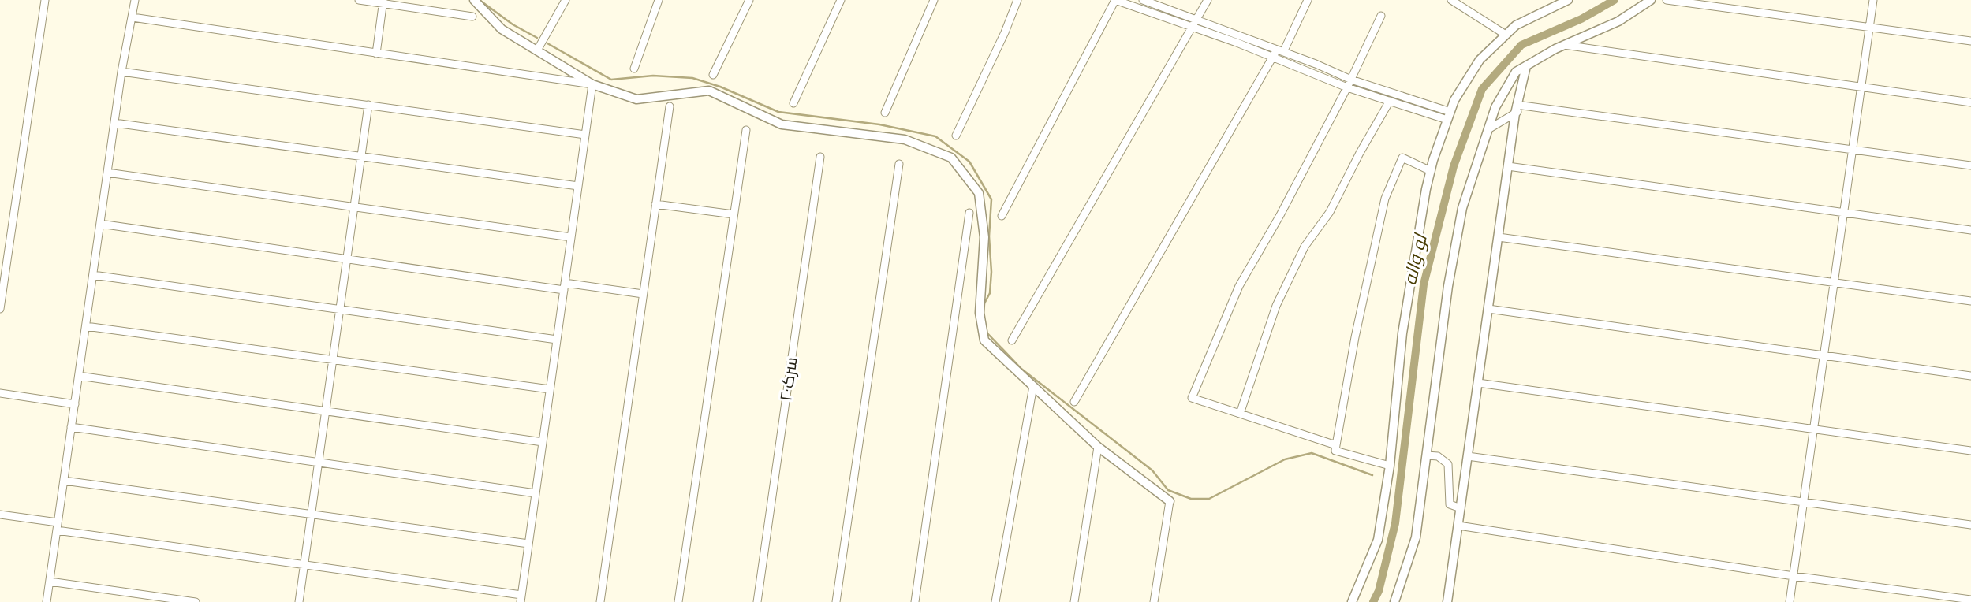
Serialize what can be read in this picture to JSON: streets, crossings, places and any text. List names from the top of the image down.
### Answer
{
  "streets": {
    "street": ["سرک۲۰"]
  },
  "water": ["لو واله"]
}
